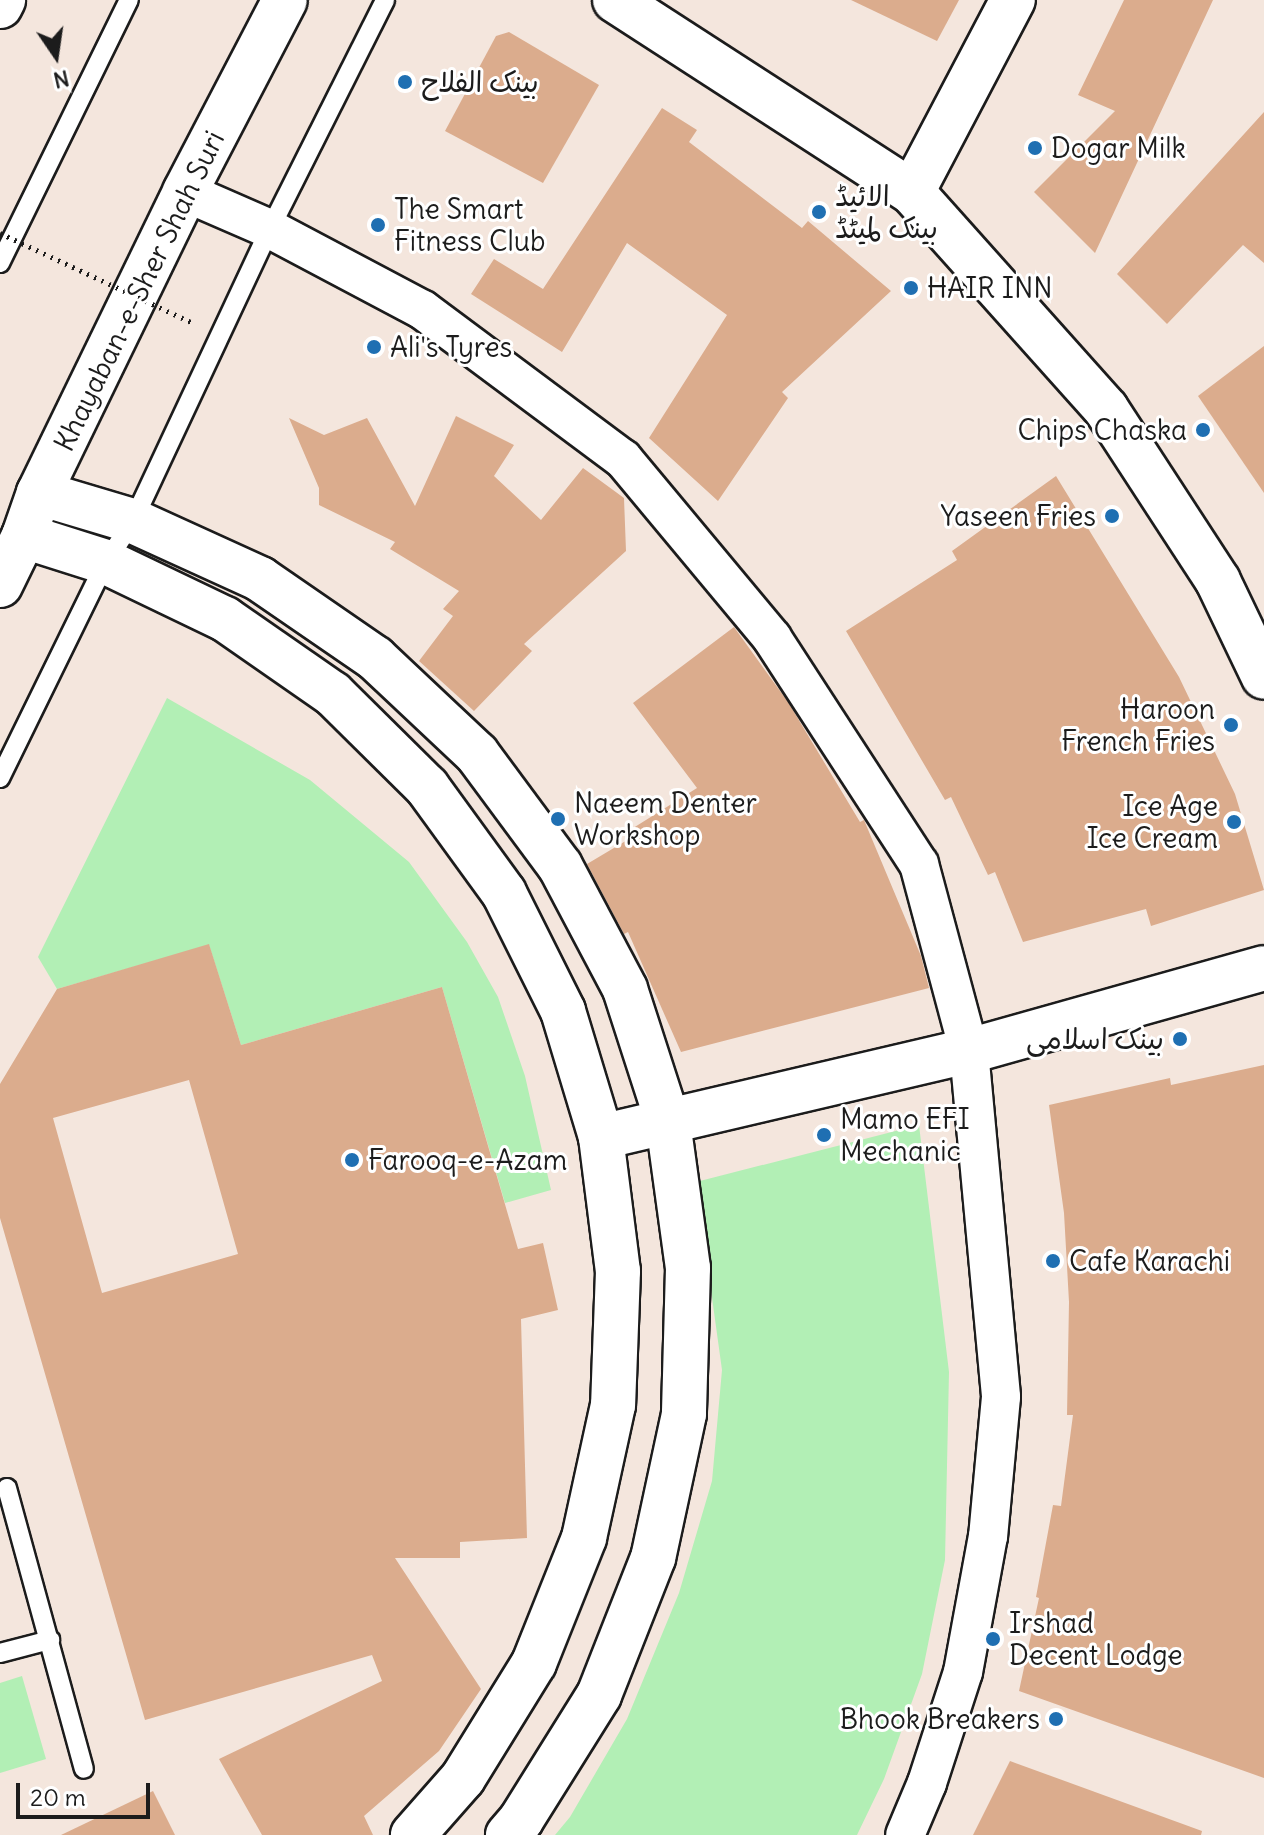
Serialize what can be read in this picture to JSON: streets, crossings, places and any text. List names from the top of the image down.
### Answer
{
  "streets": {
    "street": ["Khayaban-e-Sher Shah Suri"]
  },
  "places": [
    "بینک الفلاح",
    "Dogar Milk",
    "الائیڈ بینک لمیٹڈ",
    "The Smart Fitness Club",
    "HAIR INN",
    "Ali's Tyres",
    "Chips Chaska",
    "Yaseen Fries",
    "Haroon French Fries",
    "Naeem Denter Workshop",
    "Ice Age Ice Cream",
    "بینک اسلامی",
    "Mamo EFI Mechanic",
    "Farooq-e-Azam",
    "Cafe Karachi",
    "Irshad Decent Lodge",
    "Bhook Breakers"
  ],
  "scale_bar": "20 m",
  "north": "bottom"
}
